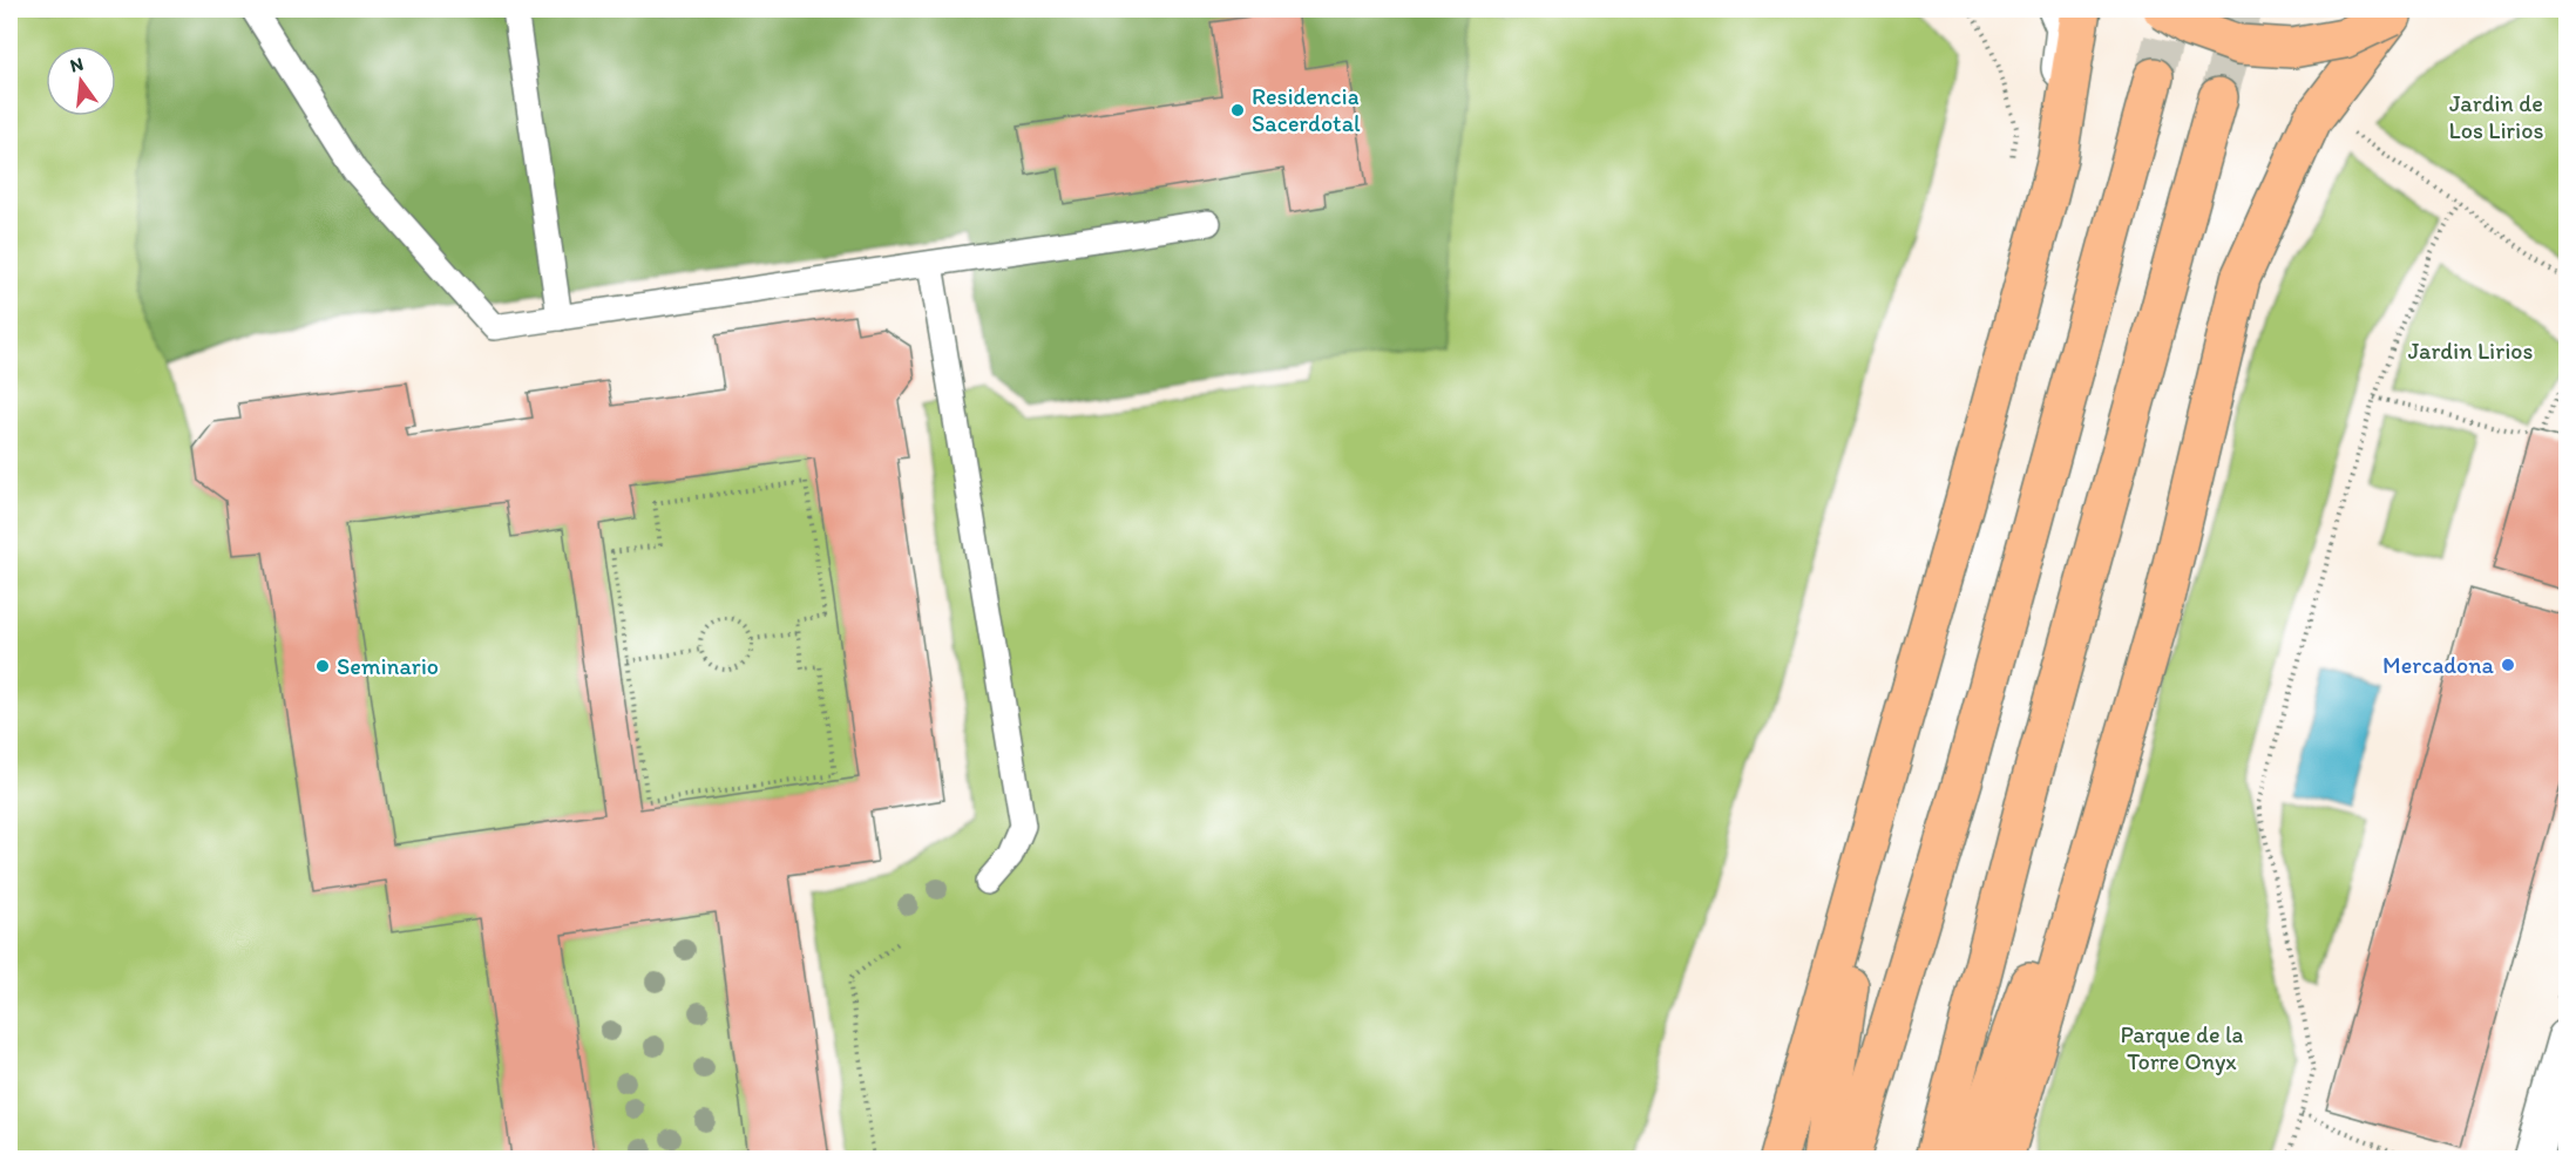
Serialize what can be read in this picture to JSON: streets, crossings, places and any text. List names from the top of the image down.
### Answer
{
  "parks": ["Jardin de Los Lirios", "Jardin Lirios", "Parque de la Torre Onyx"],
  "places": ["Residencia Sacerdotal", "Mercadona", "Seminario"],
  "north": "top"
}
